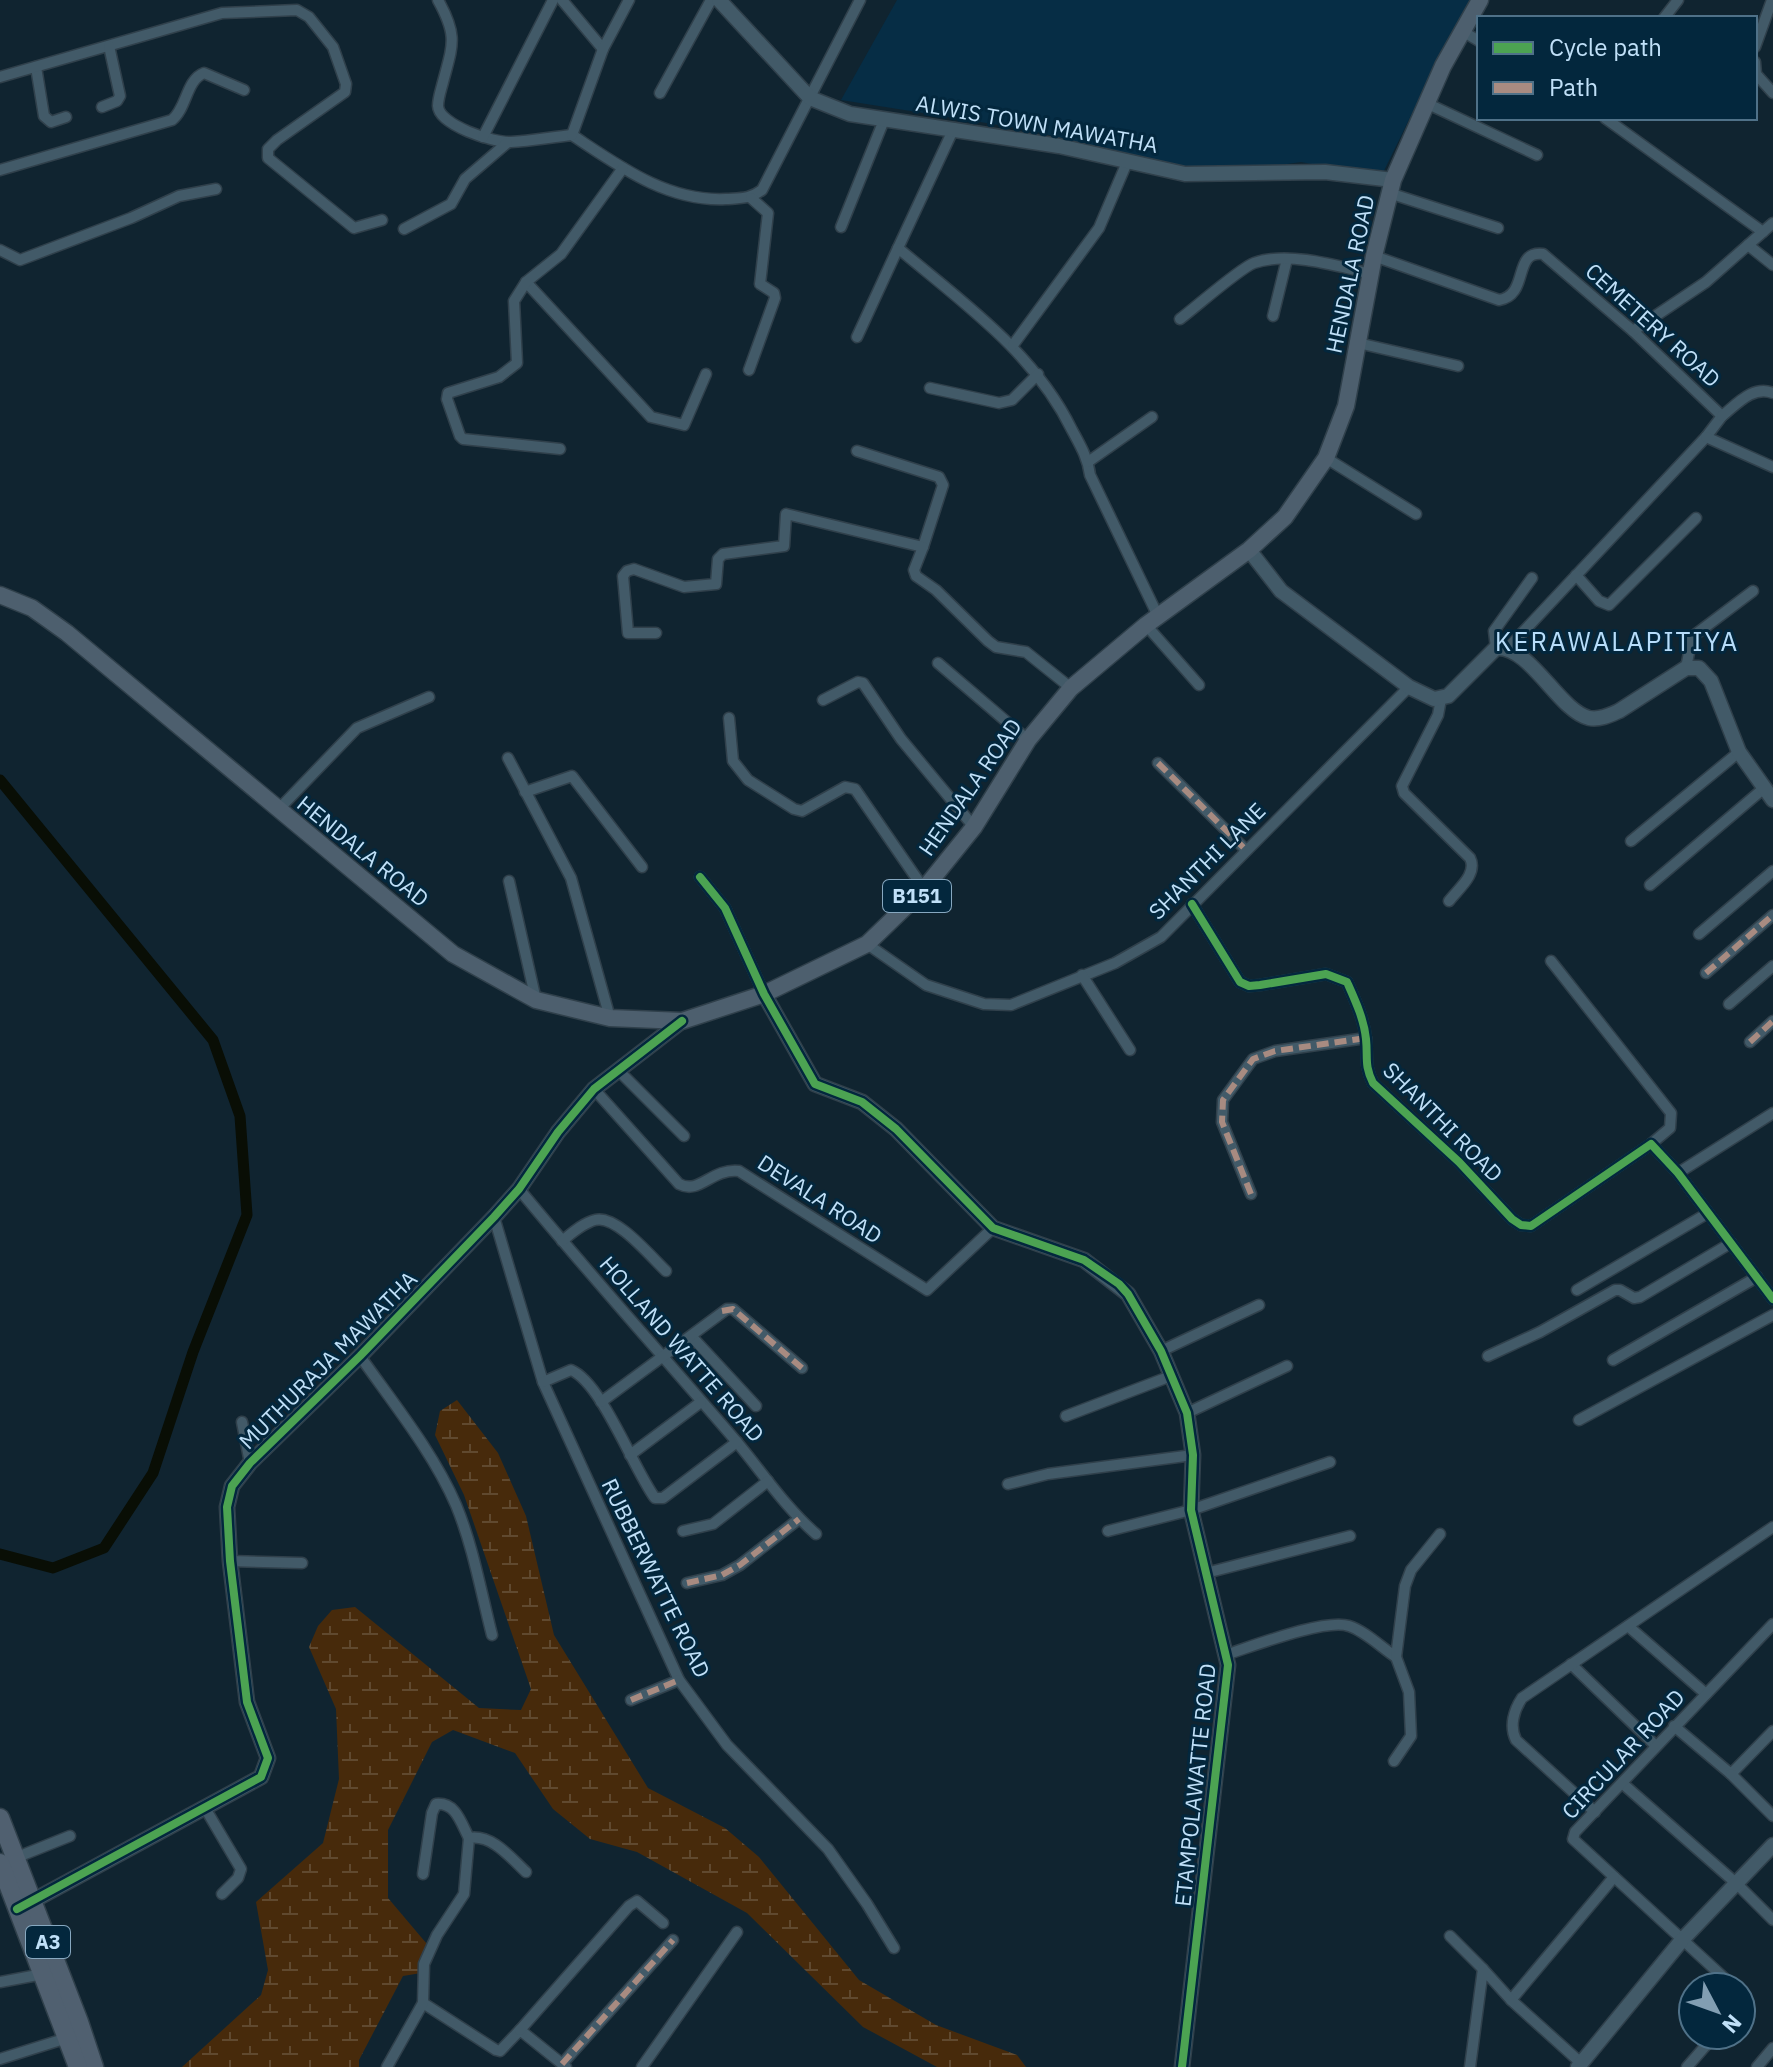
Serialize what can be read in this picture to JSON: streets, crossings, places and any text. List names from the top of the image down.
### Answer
{
  "streets": {
    "highway": ["A3"],
    "main road": ["HENDALA ROAD", "B151"],
    "street": [
      "ALWIS TOWN MAWATHA",
      "CEMETERY ROAD",
      "SHANTHI LANE",
      "SHANTHI ROAD",
      "DEVALA ROAD",
      "HOLLAND WATTE ROAD",
      "MUTHURAJA MAWATHA",
      "RUBBERWATTE ROAD",
      "CIRCULAR ROAD",
      "ETAMPOLAWATTE ROAD"
    ]
  },
  "crossings": [
    ["ALWIS TOWN MAWATHA", "HENDALA ROAD"],
    ["HENDALA ROAD", "CEMETERY ROAD"],
    ["HENDALA ROAD", "SHANTHI LANE"],
    ["HENDALA ROAD", "MUTHURAJA MAWATHA"],
    ["HENDALA ROAD", "ETAMPOLAWATTE ROAD"],
    ["SHANTHI LANE", "SHANTHI ROAD"],
    ["DEVALA ROAD", "MUTHURAJA MAWATHA"],
    ["DEVALA ROAD", "ETAMPOLAWATTE ROAD"],
    ["HOLLAND WATTE ROAD", "MUTHURAJA MAWATHA"],
    ["MUTHURAJA MAWATHA", "RUBBERWATTE ROAD"],
    ["MUTHURAJA MAWATHA", "A3"]
  ],
  "districts": ["KERAWALAPITIYA"],
  "legend": ["Cycle path", "Path"],
  "north": "bottom right"
}
